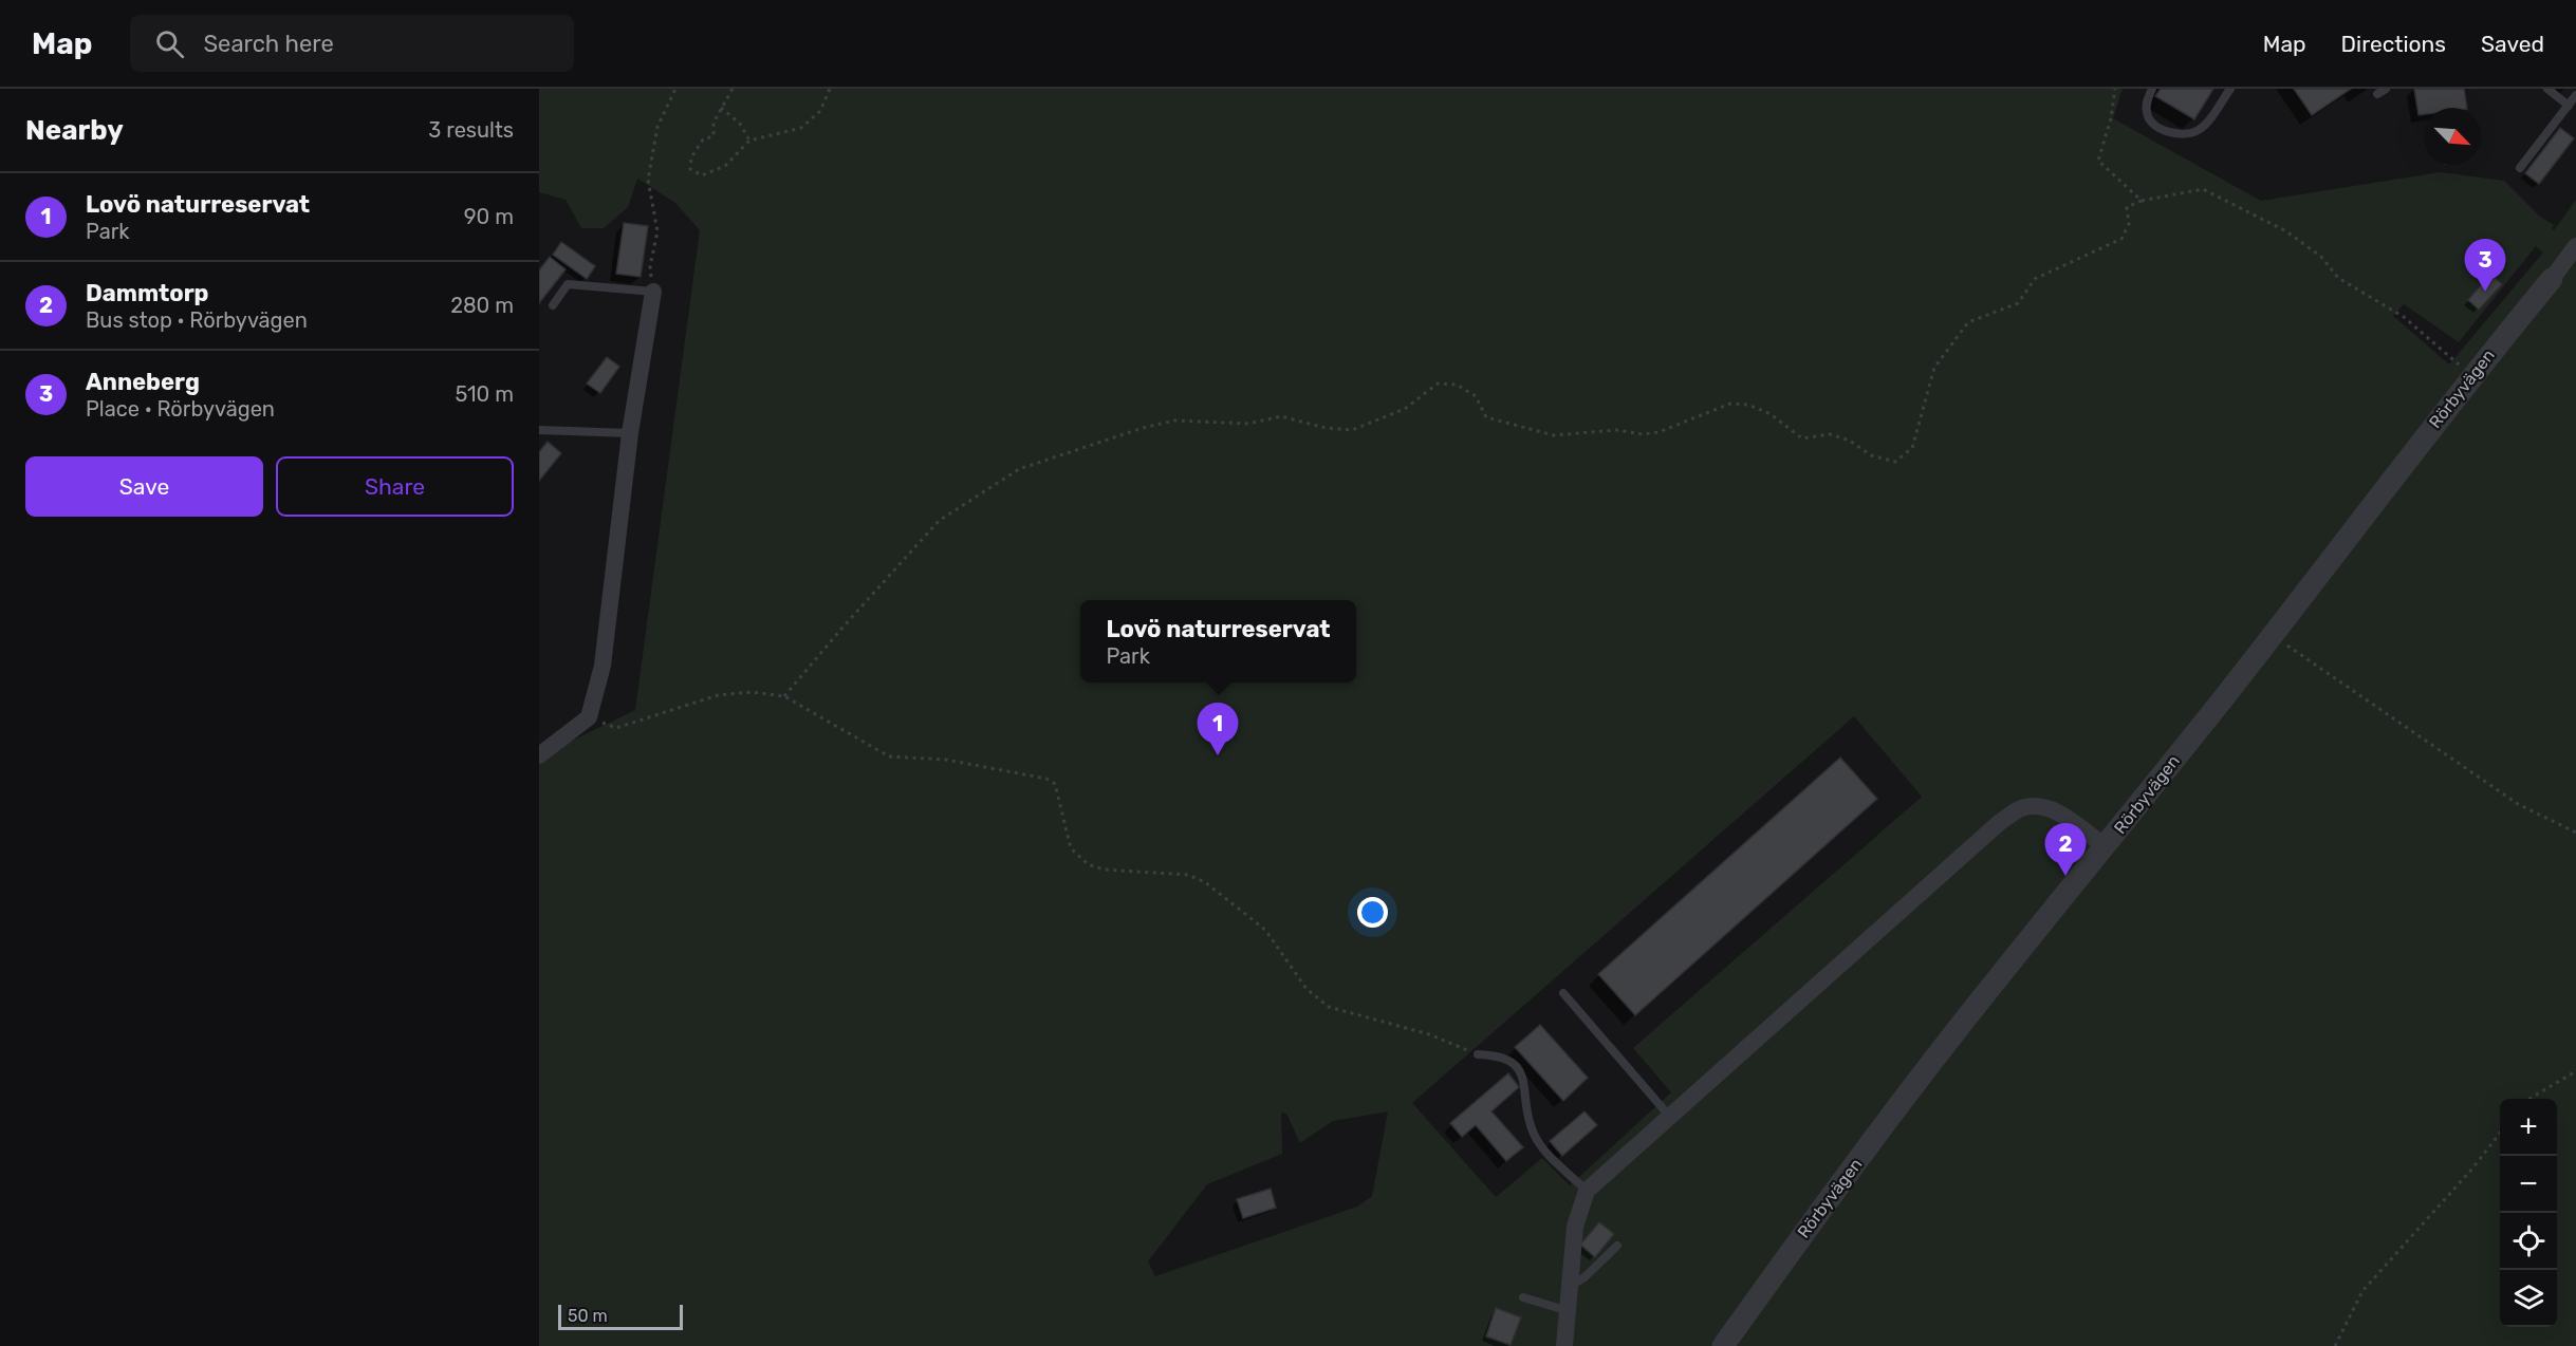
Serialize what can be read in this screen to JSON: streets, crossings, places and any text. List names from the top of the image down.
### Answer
{
  "streets": {
    "street": ["Rörbyvägen"]
  },
  "scale_bar": "50 m",
  "north": "bottom right",
  "page": {
    "header": "Map",
    "search": "Search here",
    "nav": ["Map", "Directions", "Saved"],
    "heading": ["Nearby", "3 results"],
    "list": [
      {
        "mark": "1",
        "name": "Lovö naturreservat",
        "note": "Park",
        "value": "90 m"
      },
      {
        "mark": "2",
        "name": "Dammtorp",
        "note": "Bus stop · Rörbyvägen",
        "value": "280 m"
      },
      {
        "mark": "3",
        "name": "Anneberg",
        "note": "Place · Rörbyvägen",
        "value": "510 m"
      }
    ],
    "pins": ["3", "1", "2"],
    "buttons": ["Save", "Share"],
    "popup": ["Lovö naturreservat", "Park"],
    "map_buttons": ["+", "−"],
    "scale": "50 m"
  }
}
